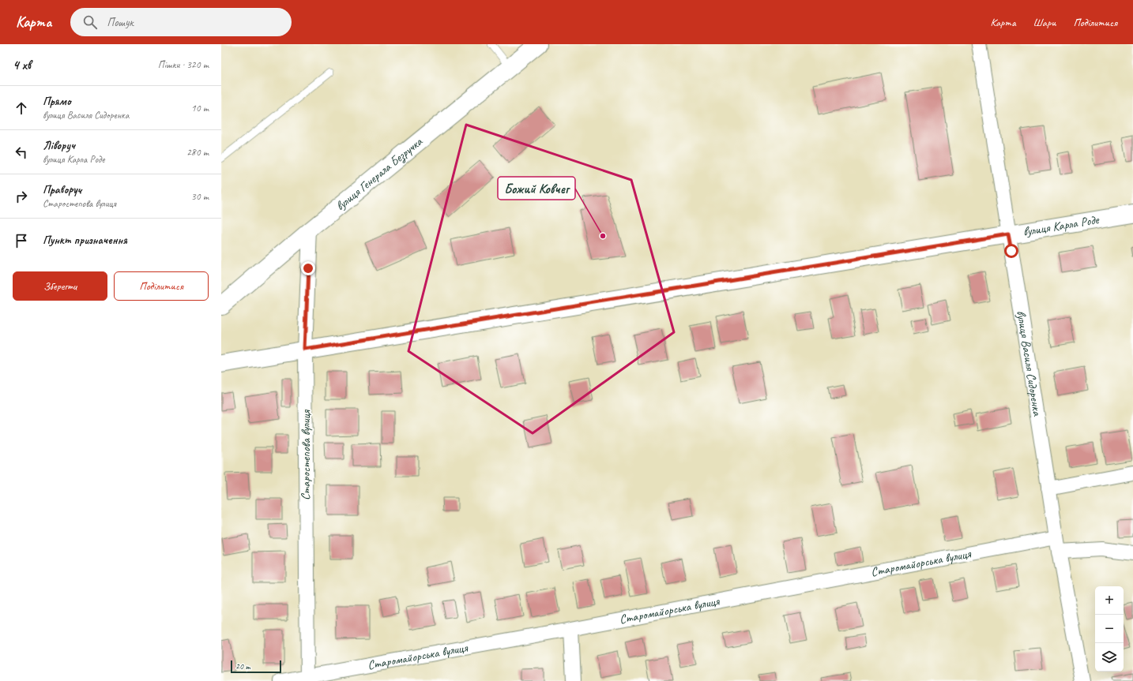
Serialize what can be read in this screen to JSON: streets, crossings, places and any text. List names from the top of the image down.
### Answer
{
  "streets": {
    "street": [
      "вулиця Генерала Безручка",
      "вулиця Карла Роде",
      "вулиця Василя Сидоренка",
      "Старостепова вулиця",
      "Старомайорська вулиця"
    ]
  },
  "crossings": [
    ["вулиця Генерала Безручка", "Старостепова вулиця"],
    ["вулиця Карла Роде", "вулиця Василя Сидоренка"],
    ["вулиця Карла Роде", "Старостепова вулиця"],
    ["вулиця Василя Сидоренка", "Старомайорська вулиця"],
    ["Старостепова вулиця", "Старомайорська вулиця"]
  ],
  "places": ["Божий Ковчег"],
  "scale_bar": "20 m",
  "page": {
    "header": "Карта",
    "search": "Пошук",
    "nav": ["Карта", "Шари", "Поділитися"],
    "heading": ["4 хв", "Пішки · 320 m"],
    "list": [
      ["Прямо", "вулиця Василя Сидоренка", "10 m"],
      ["Ліворуч", "вулиця Карла Роде", "280 m"],
      ["Праворуч", "Старостепова вулиця", "30 m"],
      "Пункт призначення"
    ],
    "buttons": ["Зберегти", "Поділитися"],
    "map_buttons": ["+", "−"],
    "scale": "20 m"
  }
}
